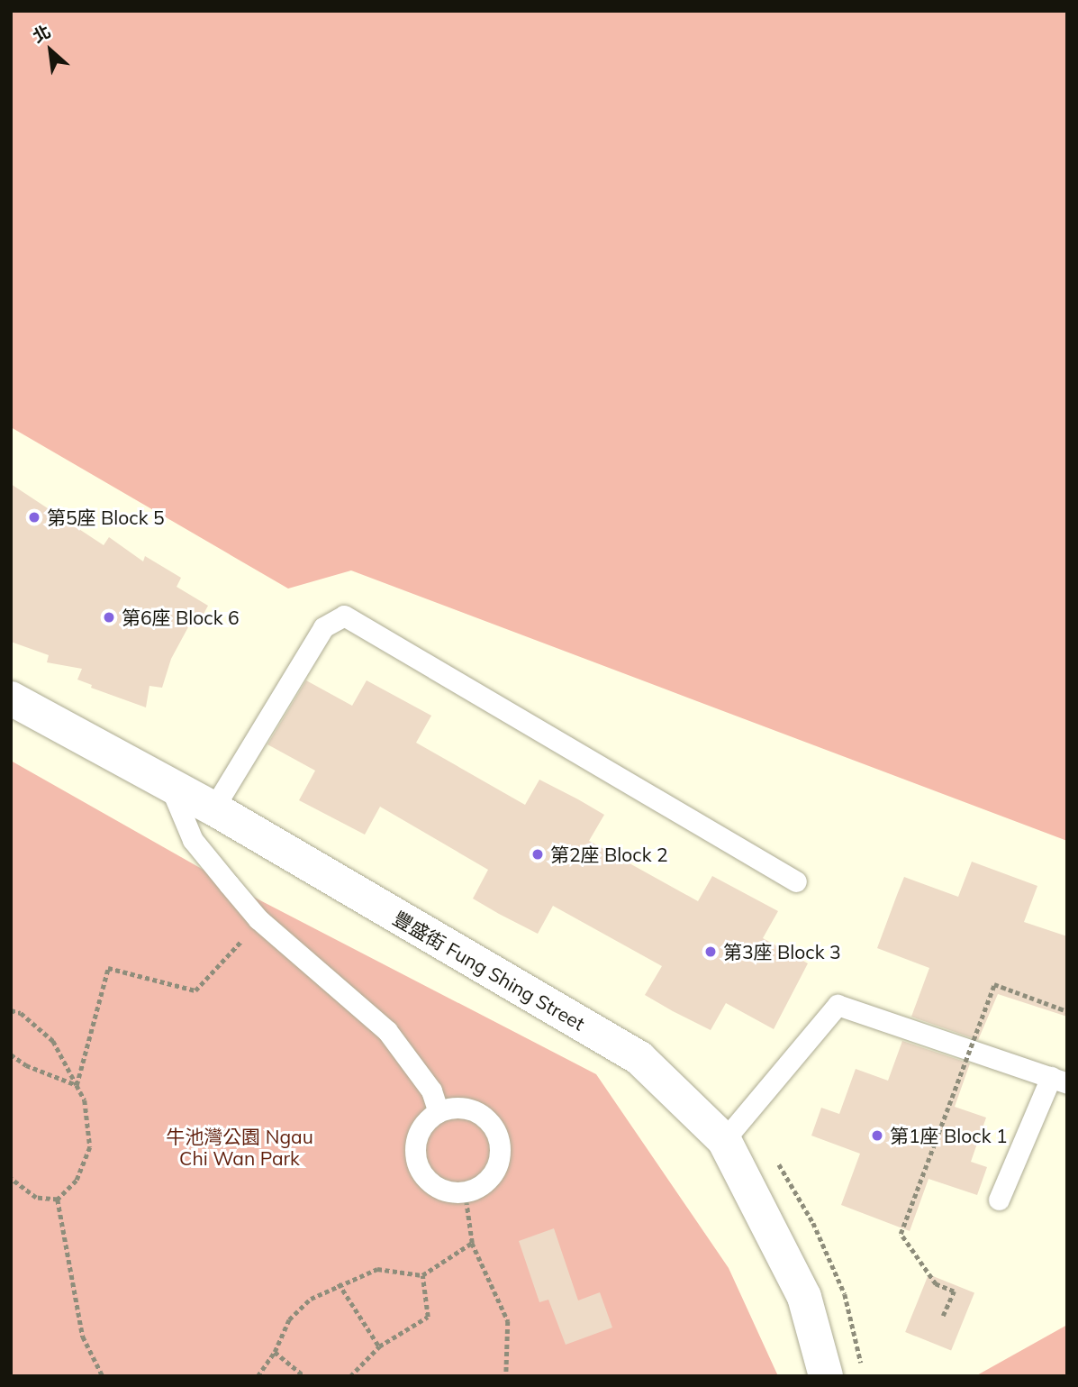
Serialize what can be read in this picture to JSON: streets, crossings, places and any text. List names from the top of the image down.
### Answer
{
  "streets": {
    "street": ["豐盛街 Fung Shing Street"]
  },
  "parks": ["牛池灣公園 Ngau Chi Wan Park"],
  "places": [
    "第5座 Block 5",
    "第6座 Block 6",
    "第2座 Block 2",
    "第3座 Block 3",
    "第1座 Block 1"
  ],
  "north": "top left"
}
